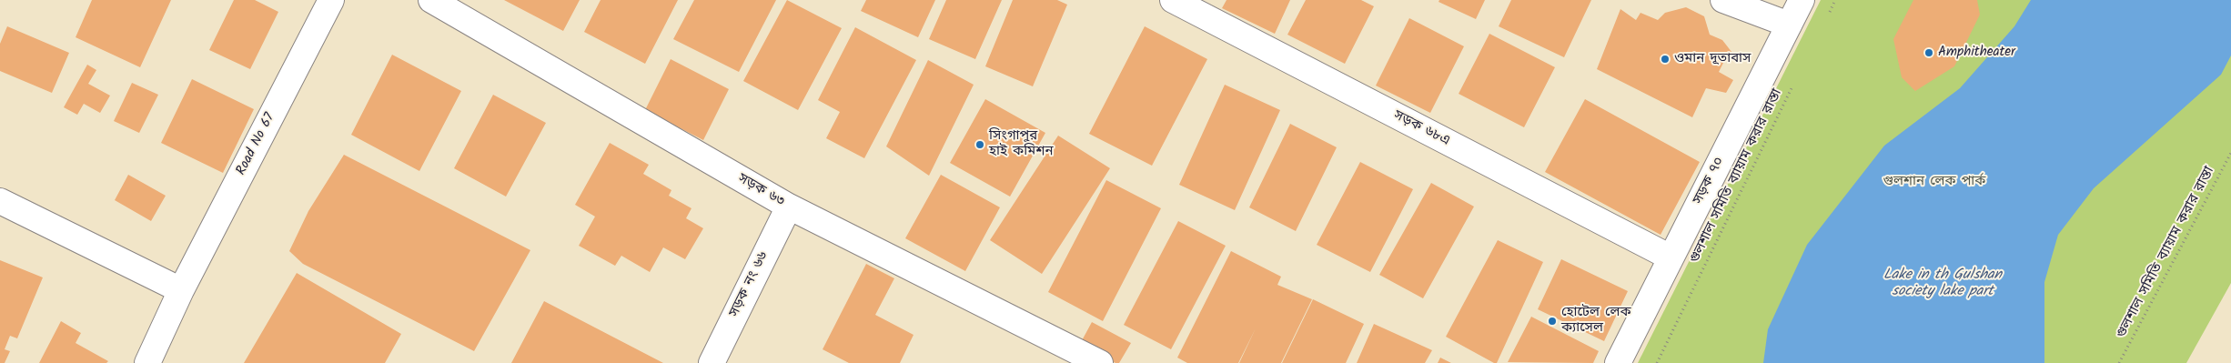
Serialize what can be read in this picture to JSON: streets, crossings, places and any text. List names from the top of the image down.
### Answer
{
  "streets": {
    "street": [
      "সড়ক ৬৮এ",
      "Road No 67",
      "সড়ক ৭০",
      "সড়ক ৬৩",
      "সড়ক নং ৬৬"
    ],
    "path": ["গুলশাল সমিতি ব্যায়াম করার রাস্তা"]
  },
  "crossings": [
    ["সড়ক ৬৮এ", "সড়ক ৭০"],
    ["সড়ক ৬৩", "সড়ক নং ৬৬"]
  ],
  "water": ["Lake in th Gulshan society lake part"],
  "parks": ["গুলশান লেক পার্ক"],
  "places": [
    "Amphitheater",
    "ওমান দূতাবাস",
    "সিংগাপুর হাই কমিশন",
    "হোটেল লেক ক্যাসেল"
  ]
}
